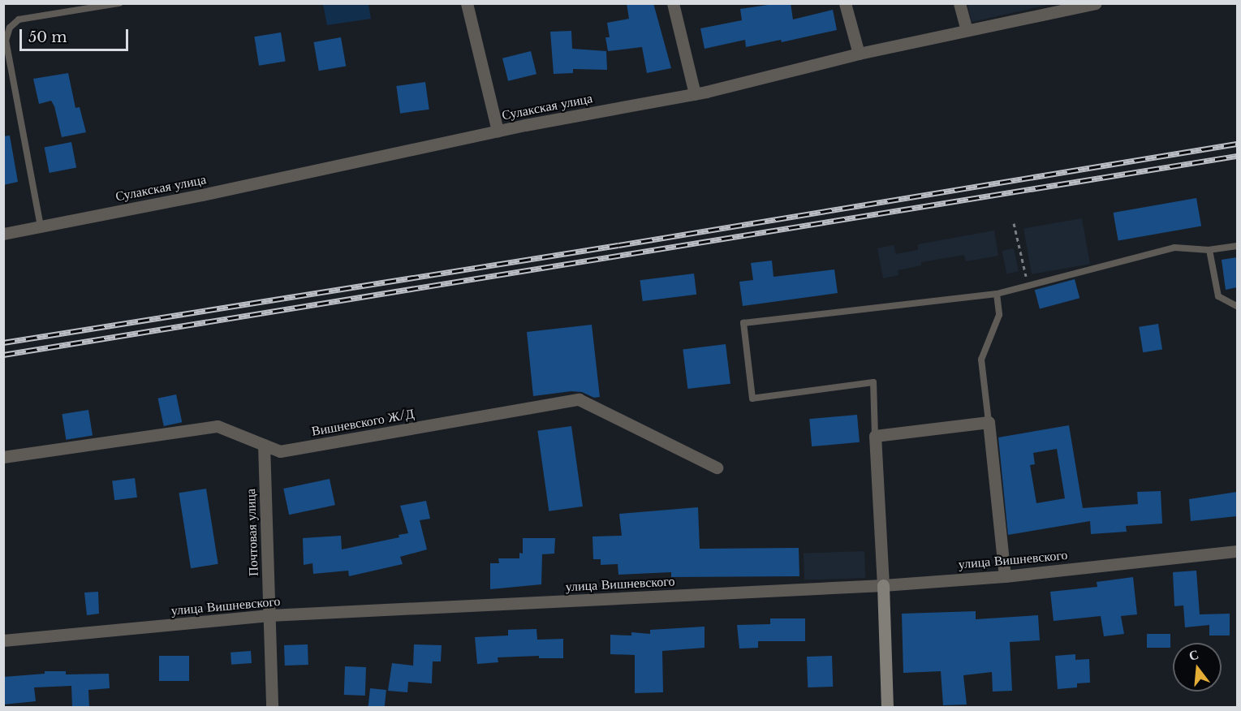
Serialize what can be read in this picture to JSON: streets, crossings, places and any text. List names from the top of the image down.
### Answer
{
  "streets": {
    "street": [
      "Сулакская улица",
      "Вишневского Ж/Д",
      "Почтовая улица",
      "улица Вишневского"
    ]
  },
  "crossings": [
    ["Вишневского Ж/Д", "Почтовая улица"],
    ["Почтовая улица", "улица Вишневского"]
  ],
  "scale_bar": "50 m",
  "north": "top"
}
